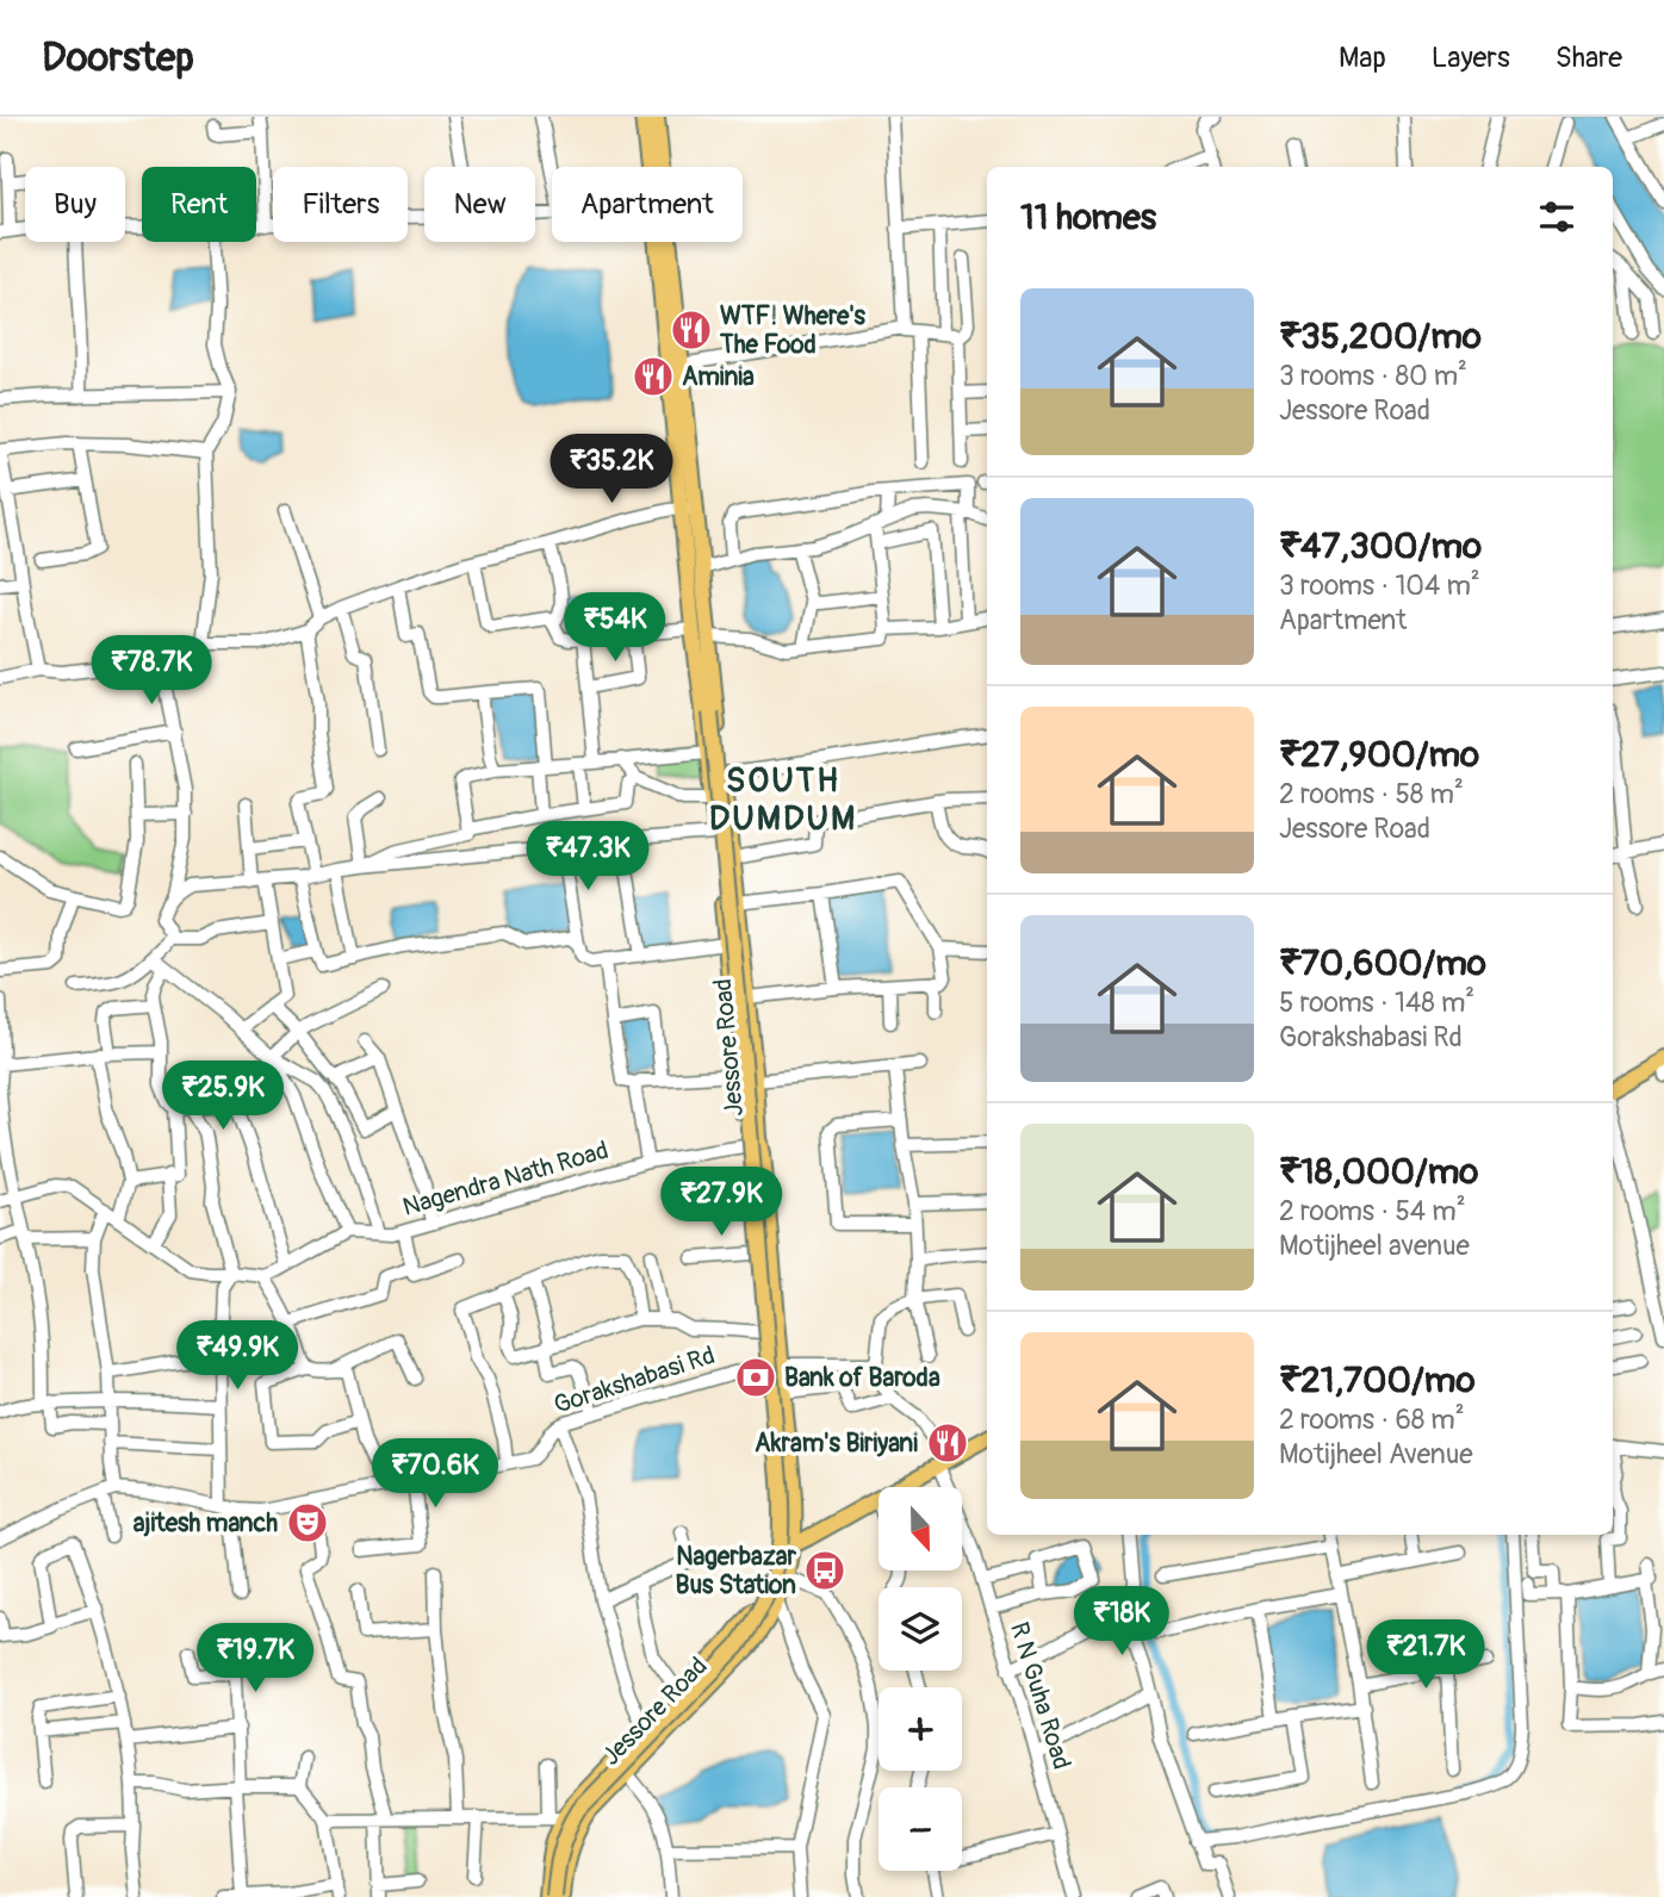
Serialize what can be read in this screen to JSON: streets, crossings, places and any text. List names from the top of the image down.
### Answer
{
  "streets": {
    "main road": ["Jessore Road"],
    "street": ["Nagendra Nath Road", "Gorakshabasi Rd", "R N Guha Road"]
  },
  "crossings": [
    ["Jessore Road", "Nagendra Nath Road"],
    ["Jessore Road", "Gorakshabasi Rd"]
  ],
  "districts": ["SOUTH DUMDUM"],
  "places": {
    "restaurant": ["WTF! Where's The Food", "Aminia", "Akram's Biriyani"],
    "bank": ["Bank of Baroda"],
    "theatre": ["ajitesh manch"],
    "bus stop": ["Nagerbazar Bus Station"]
  },
  "north": "bottom",
  "page": {
    "header": "Doorstep",
    "nav": ["Map", "Layers", "Share"],
    "chip": [
      "Buy",
      "Rent",
      "Filters",
      "New",
      "Apartment"
    ],
    "heading": "11 homes",
    "list": [
      {
        "name": "₹35,200/mo",
        "note": "3 rooms · 80 m² · Jessore Road"
      },
      {
        "name": "₹47,300/mo",
        "note": "3 rooms · 104 m² · Apartment"
      },
      {
        "name": "₹27,900/mo",
        "note": "2 rooms · 58 m² · Jessore Road"
      },
      {
        "name": "₹70,600/mo",
        "note": "5 rooms · 148 m² · Gorakshabasi Rd"
      },
      {
        "name": "₹18,000/mo",
        "note": "2 rooms · 54 m² · Motijheel avenue"
      },
      {
        "name": "₹21,700/mo",
        "note": "2 rooms · 68 m² · Motijheel Avenue"
      }
    ],
    "price": [
      "₹35.2K",
      "₹54K",
      "₹78.7K",
      "₹47.3K",
      "₹25.9K",
      "₹27.9K",
      "₹49.9K",
      "₹70.6K",
      "₹18K",
      "₹21.7K",
      "₹19.7K"
    ],
    "map_buttons": ["+", "−"]
  }
}
